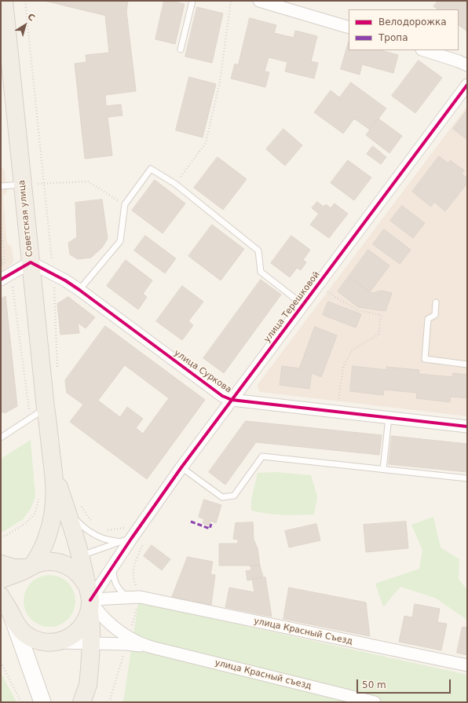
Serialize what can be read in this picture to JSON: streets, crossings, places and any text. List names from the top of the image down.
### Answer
{
  "streets": {
    "main road": ["Советская улица"],
    "street": [
      "улица Терешковой",
      "улица Суркова",
      "улица Красный Съезд",
      "улица Красный съезд"
    ]
  },
  "crossings": [
    ["Советская улица", "улица Суркова"],
    ["улица Терешковой", "улица Суркова"],
    ["улица Терешковой", "улица Красный Съезд"]
  ],
  "legend": ["Велодорожка", "Тропа"],
  "scale_bar": "50 m",
  "north": "top right"
}
